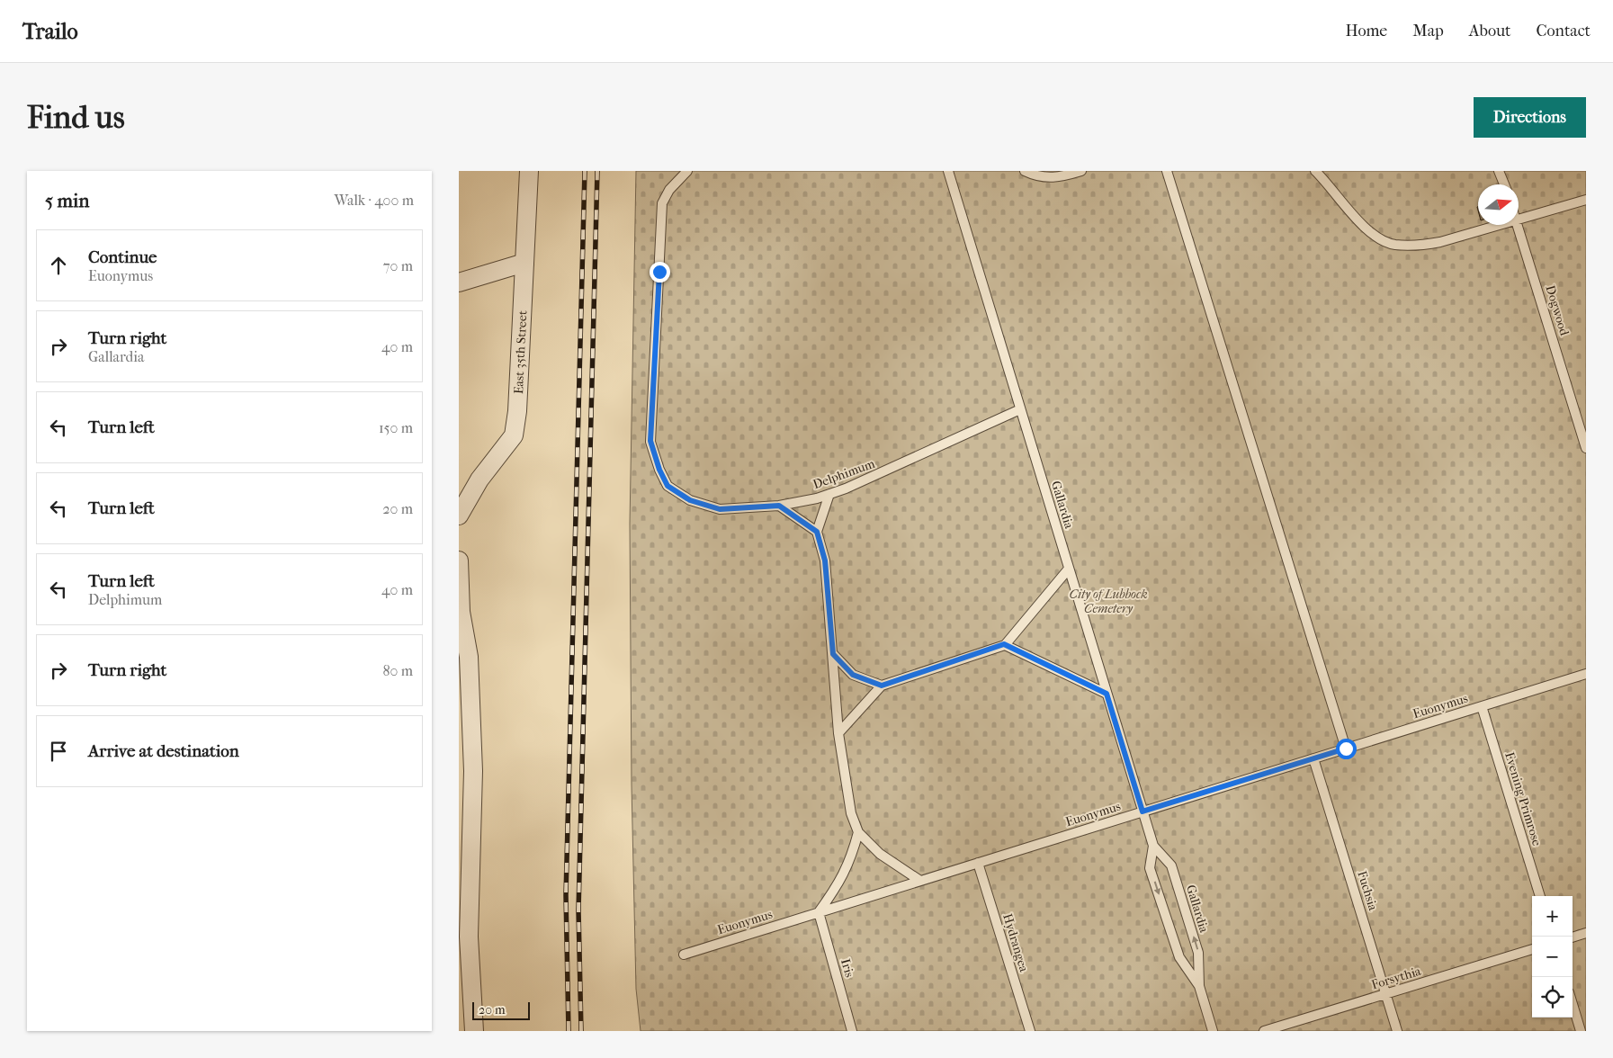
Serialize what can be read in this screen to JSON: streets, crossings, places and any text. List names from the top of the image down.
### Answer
{
  "streets": {
    "street": ["East 35th Street"],
    "lane": [
      "Dogwood",
      "Delphimum",
      "Gallardia",
      "Euonymus",
      "Evening Primrose",
      "Fuchsia",
      "Hydrangea",
      "Iris",
      "Forsythia"
    ]
  },
  "crossings": [
    ["Delphimum", "Gallardia"],
    ["Gallardia", "Euonymus"],
    ["Euonymus", "Evening Primrose"],
    ["Euonymus", "Fuchsia"],
    ["Euonymus", "Hydrangea"],
    ["Euonymus", "Iris"],
    ["Fuchsia", "Forsythia"]
  ],
  "parks": ["City of Lubbock Cemetery"],
  "scale_bar": "20 m",
  "north": "right",
  "page": {
    "header": "Trailo",
    "nav": [
      "Home",
      "Map",
      "About",
      "Contact"
    ],
    "buttons": "Directions",
    "title": "Find us",
    "heading": ["5 min", "Walk · 400 m"],
    "list": [
      ["Continue", "Euonymus", "70 m"],
      ["Turn right", "Gallardia", "40 m"],
      ["Turn left", "150 m"],
      ["Turn left", "20 m"],
      ["Turn left", "Delphimum", "40 m"],
      ["Turn right", "80 m"],
      "Arrive at destination"
    ],
    "map_buttons": ["+", "−"],
    "scale": "20 m"
  }
}
